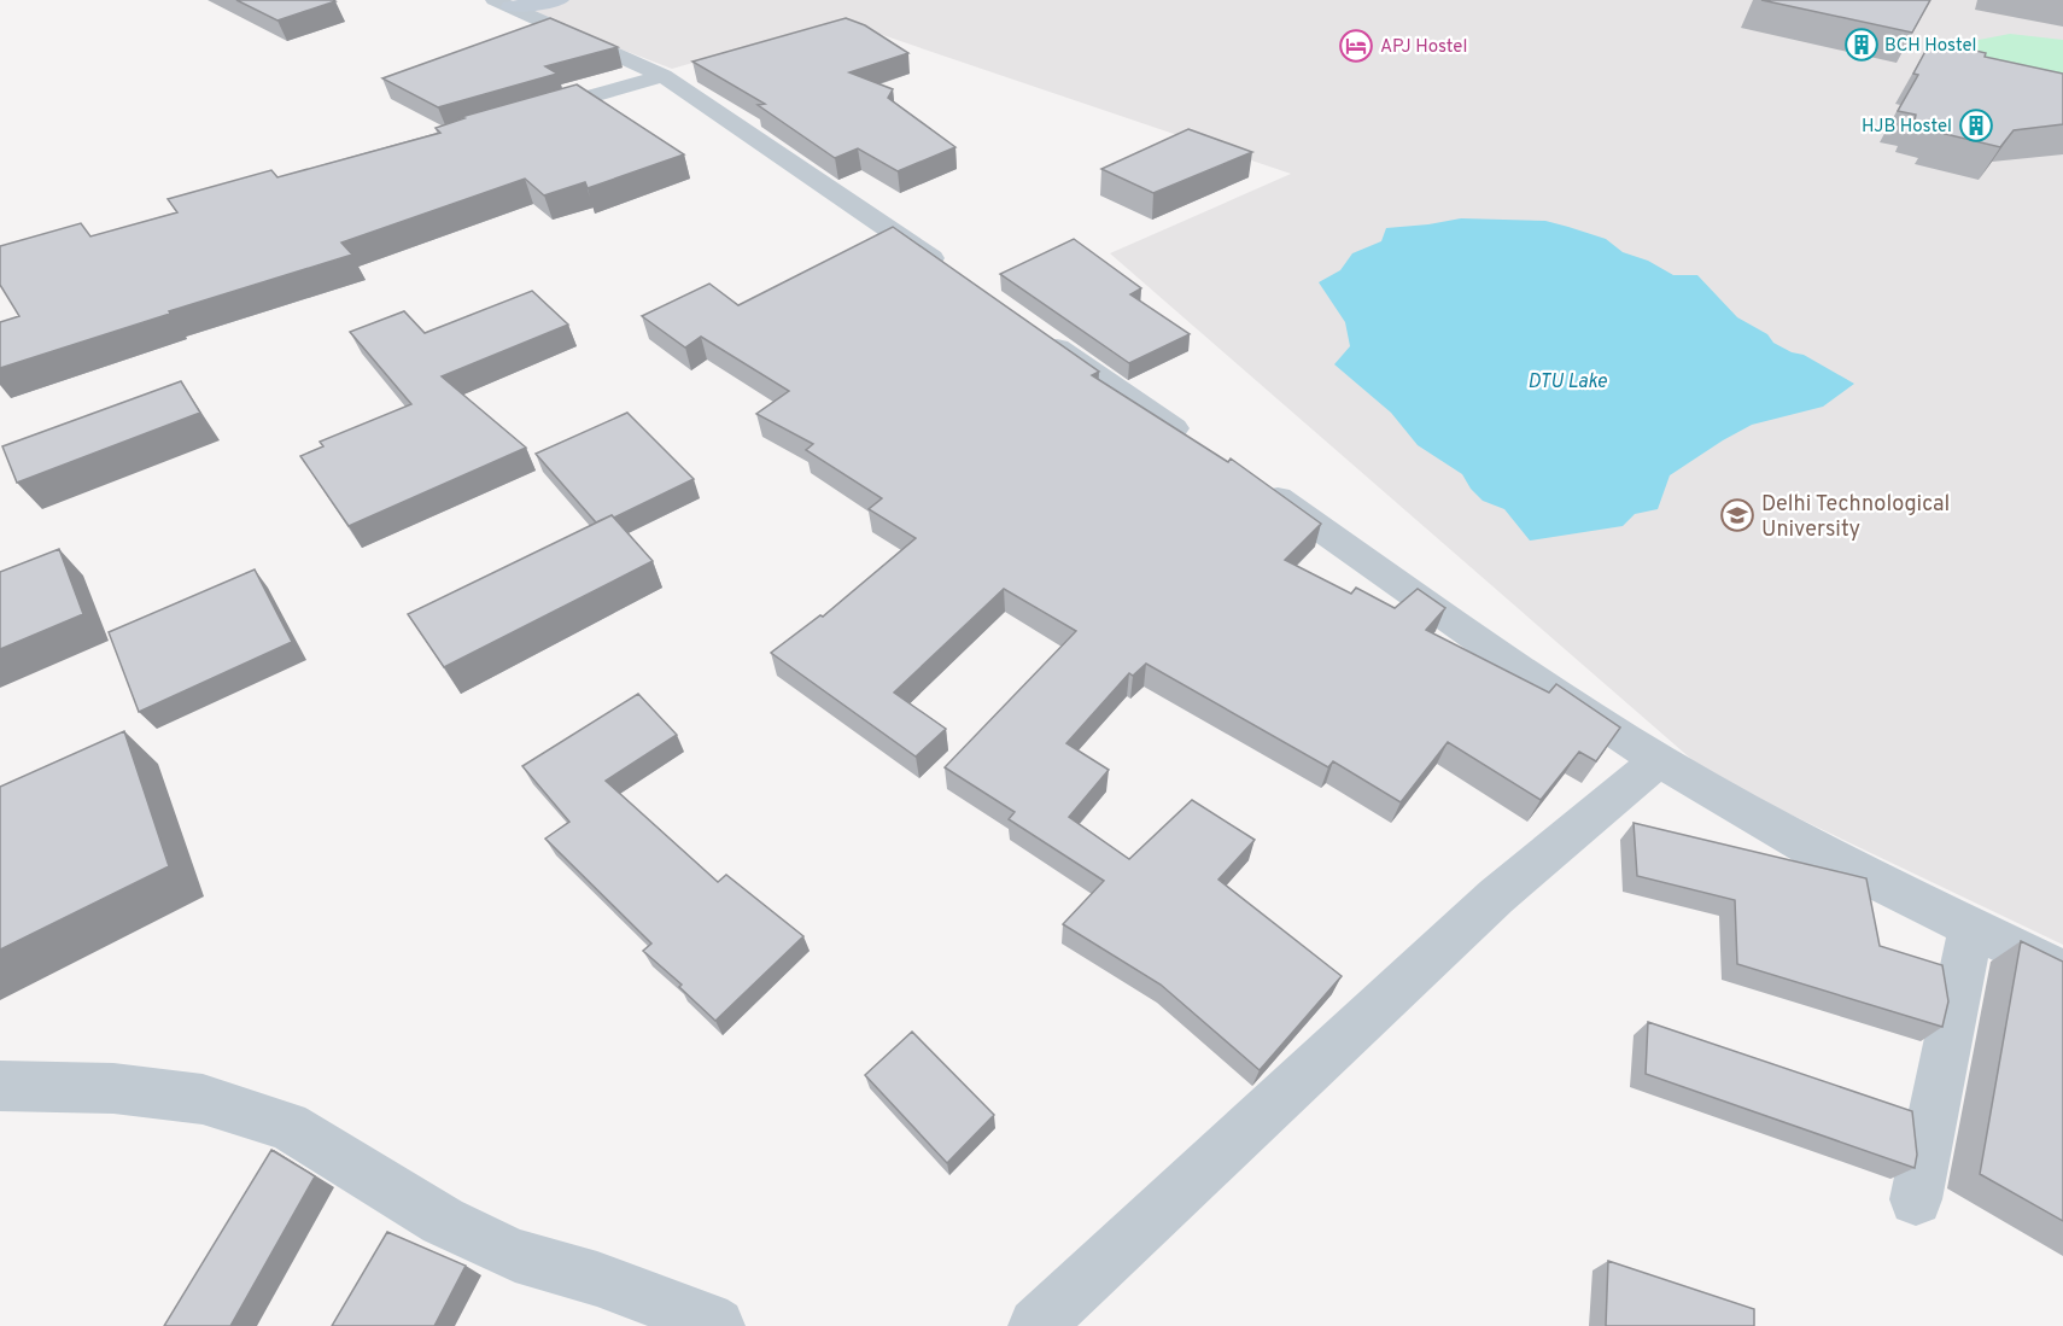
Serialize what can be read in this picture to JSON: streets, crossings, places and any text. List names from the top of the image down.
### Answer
{
  "water": ["DTU Lake"],
  "places": {
    "building": ["BCH Hostel", "HJB Hostel"],
    "hotel": ["APJ Hostel"],
    "school or university": ["Delhi Technological University"]
  }
}
